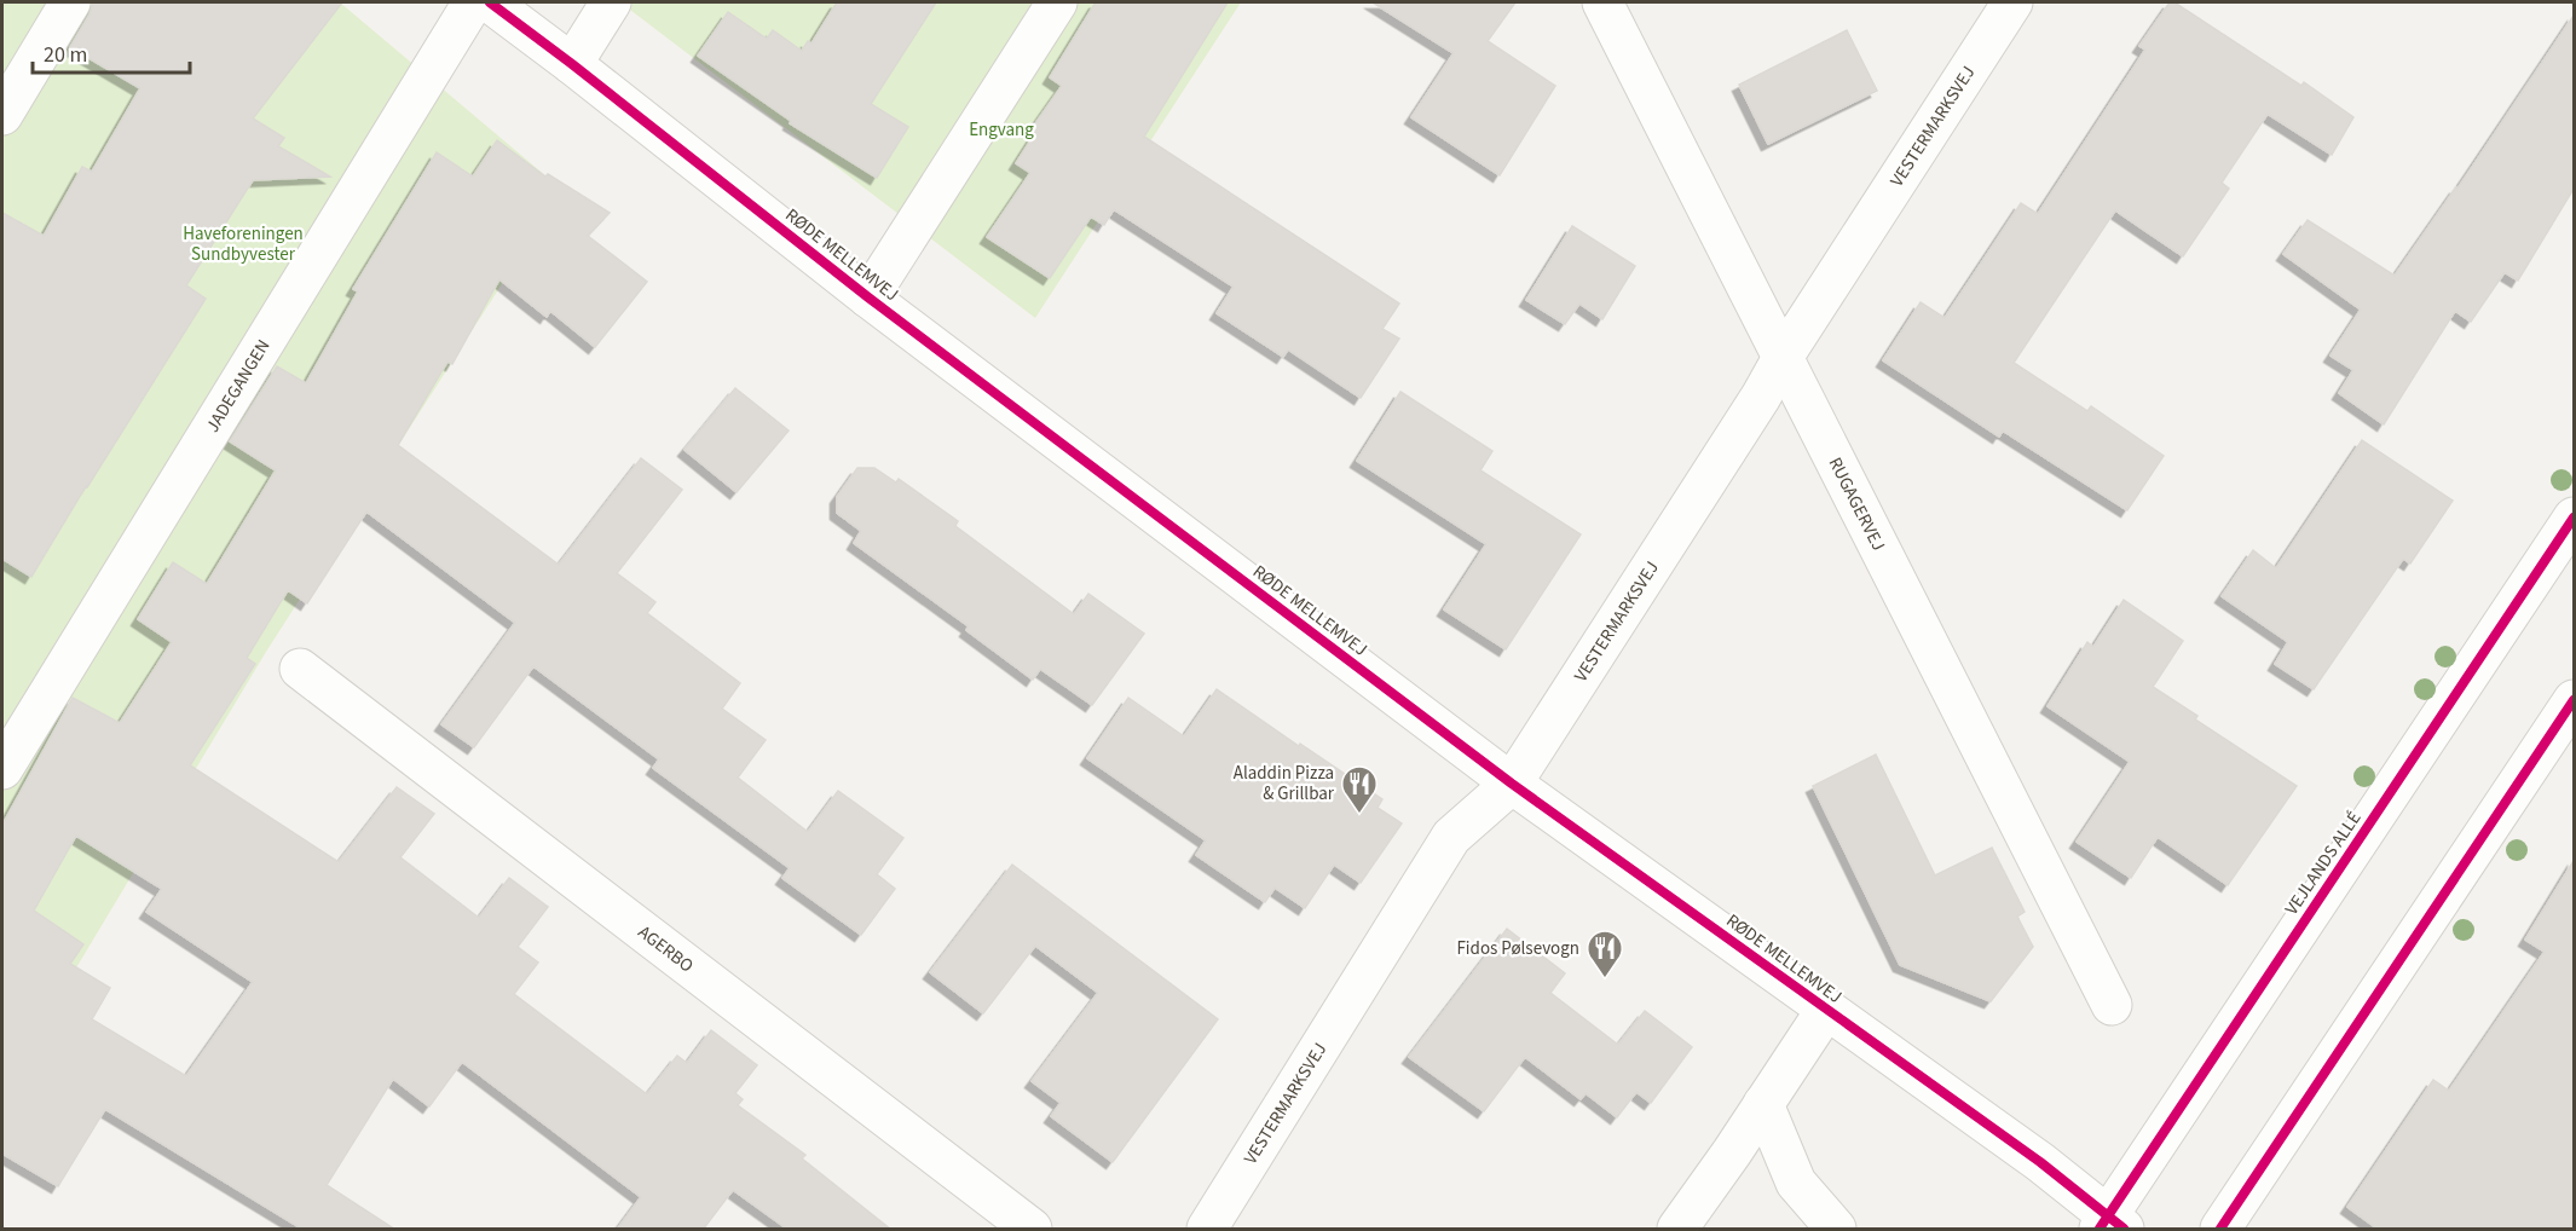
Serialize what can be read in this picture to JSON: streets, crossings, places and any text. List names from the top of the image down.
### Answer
{
  "streets": {
    "street": [
      "VESTERMARKSVEJ",
      "RØDE MELLEMVEJ",
      "JADEGANGEN",
      "RUGAGERVEJ",
      "VEJLANDS ALLÉ",
      "AGERBO"
    ]
  },
  "crossings": [
    ["VESTERMARKSVEJ", "RØDE MELLEMVEJ"],
    ["VESTERMARKSVEJ", "RUGAGERVEJ"],
    ["RØDE MELLEMVEJ", "VEJLANDS ALLÉ"]
  ],
  "parks": ["Engvang", "Haveforeningen Sundbyvester"],
  "places": {
    "restaurant": ["Aladdin Pizza & Grillbar", "Fidos Pølsevogn"]
  },
  "scale_bar": "20 m"
}
